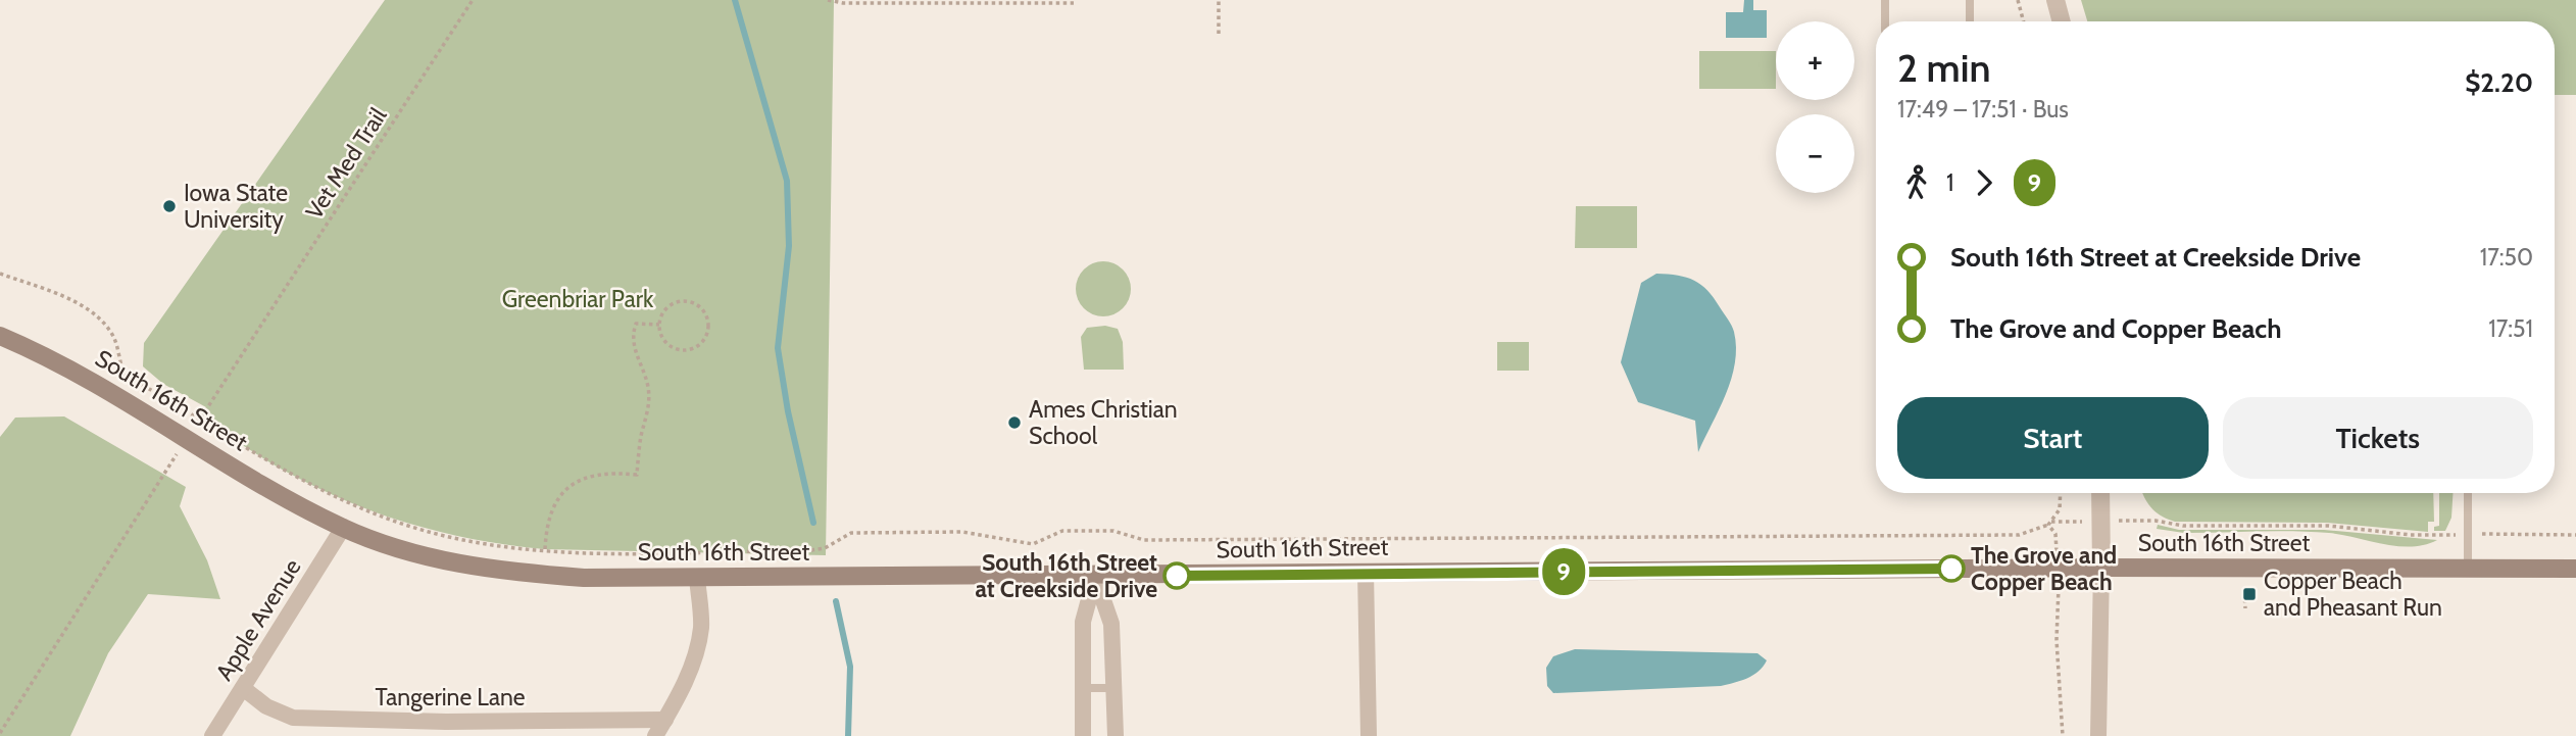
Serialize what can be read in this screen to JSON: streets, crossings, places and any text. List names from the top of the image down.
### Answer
{
  "streets": {
    "main road": ["South 16th Street"],
    "street": ["Apple Avenue", "Tangerine Lane"],
    "path": ["Vet Med Trail"]
  },
  "crossings": [
    ["South 16th Street", "Apple Avenue"],
    ["Apple Avenue", "Tangerine Lane"]
  ],
  "parks": ["Greenbriar Park"],
  "places": {
    "other": [
      "Iowa State University",
      "Ames Christian School",
      "The Grove and Copper Beach",
      "South 16th Street at Creekside Drive"
    ],
    "transit": ["Copper Beach and Pheasant Run"]
  },
  "lines": ["bus line 9"],
  "page": {
    "on_map": "9",
    "map_buttons": ["+", "−"],
    "heading": ["2 min", "17:49 – 17:51 · Bus", "$2.20"],
    "legs": ["1", "9"],
    "list": [
      {
        "name": "South 16th Street at Creekside Drive",
        "value": "17:50"
      },
      {
        "name": "The Grove and Copper Beach",
        "value": "17:51"
      }
    ],
    "buttons": ["Start", "Tickets"]
  }
}
